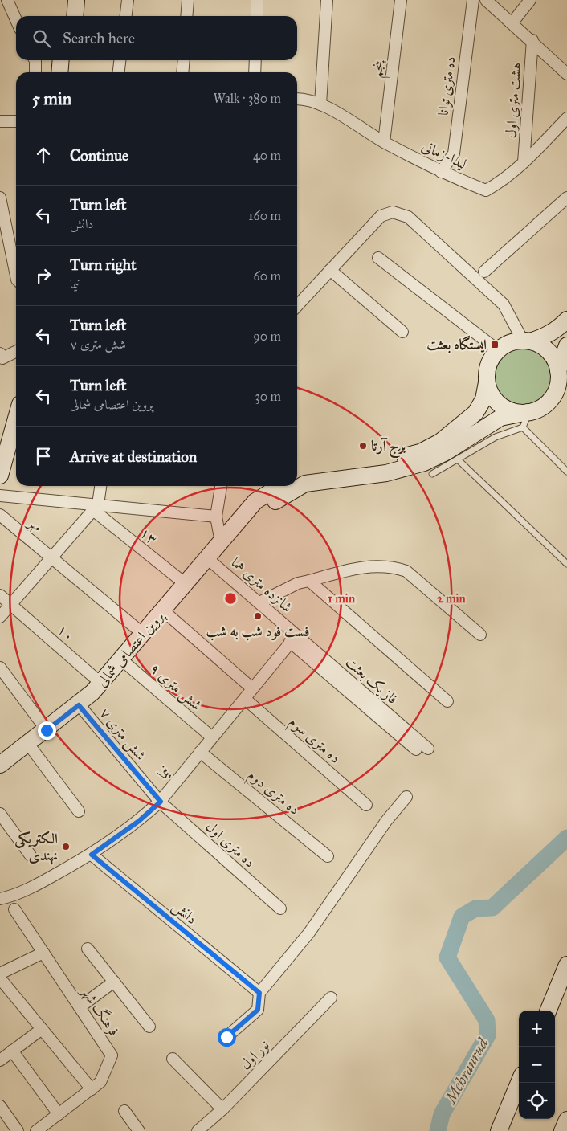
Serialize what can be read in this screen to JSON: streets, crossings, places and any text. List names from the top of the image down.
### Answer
{
  "streets": {
    "main road": ["پروین اعتصامی شمالی"],
    "street": [
      "پنجم",
      "ده متری توانا",
      "هشت متری اول",
      "لیدا-زمانی",
      "مهر",
      "۱۳",
      "شانزده متری هما",
      "۱۰",
      "فاز یک بعثت",
      "۹ شش متری",
      "۷ شش متری",
      "ده متری سوم",
      "نیما",
      "ده متری دوم",
      "ده متری اول",
      "دانش",
      "فرهنگ شهر",
      "نور اول"
    ]
  },
  "crossings": [
    ["پنجم", "لیدا-زمانی"],
    ["ده متری توانا", "لیدا-زمانی"],
    ["هشت متری اول", "لیدا-زمانی"],
    ["مهر", "پروین اعتصامی شمالی"],
    ["۱۳", "پروین اعتصامی شمالی"],
    ["شانزده متری هما", "پروین اعتصامی شمالی"],
    ["شانزده متری هما", "فاز یک بعثت"],
    ["شانزده متری هما", "نیما"],
    ["۱۰", "پروین اعتصامی شمالی"],
    ["پروین اعتصامی شمالی", "۹ شش متری"],
    ["پروین اعتصامی شمالی", "۷ شش متری"],
    ["فاز یک بعثت", "نیما"],
    ["۹ شش متری", "نیما"],
    ["۷ شش متری", "نیما"],
    ["۷ شش متری", "ده متری اول"],
    ["ده متری سوم", "نیما"],
    ["نیما", "ده متری دوم"],
    ["نیما", "ده متری اول"],
    ["نیما", "دانش"]
  ],
  "water": ["Mehranrud"],
  "places": {
    "transit": ["ایستگاه بعثت"],
    "other": ["برج آرتا", "فست فود شب به شب", "الکتریکی نهندی"]
  },
  "page": {
    "search": "Search here",
    "heading": ["5 min", "Walk · 380 m"],
    "list": [
      ["Continue", "40 m"],
      ["Turn left", "دانش", "160 m"],
      ["Turn right", "نیما", "60 m"],
      ["Turn left", "۷ شش متری", "90 m"],
      ["Turn left", "پروین اعتصامی شمالی", "30 m"],
      "Arrive at destination"
    ],
    "map_buttons": ["+", "−"]
  },
  "rings": ["1 min", "2 min"]
}
